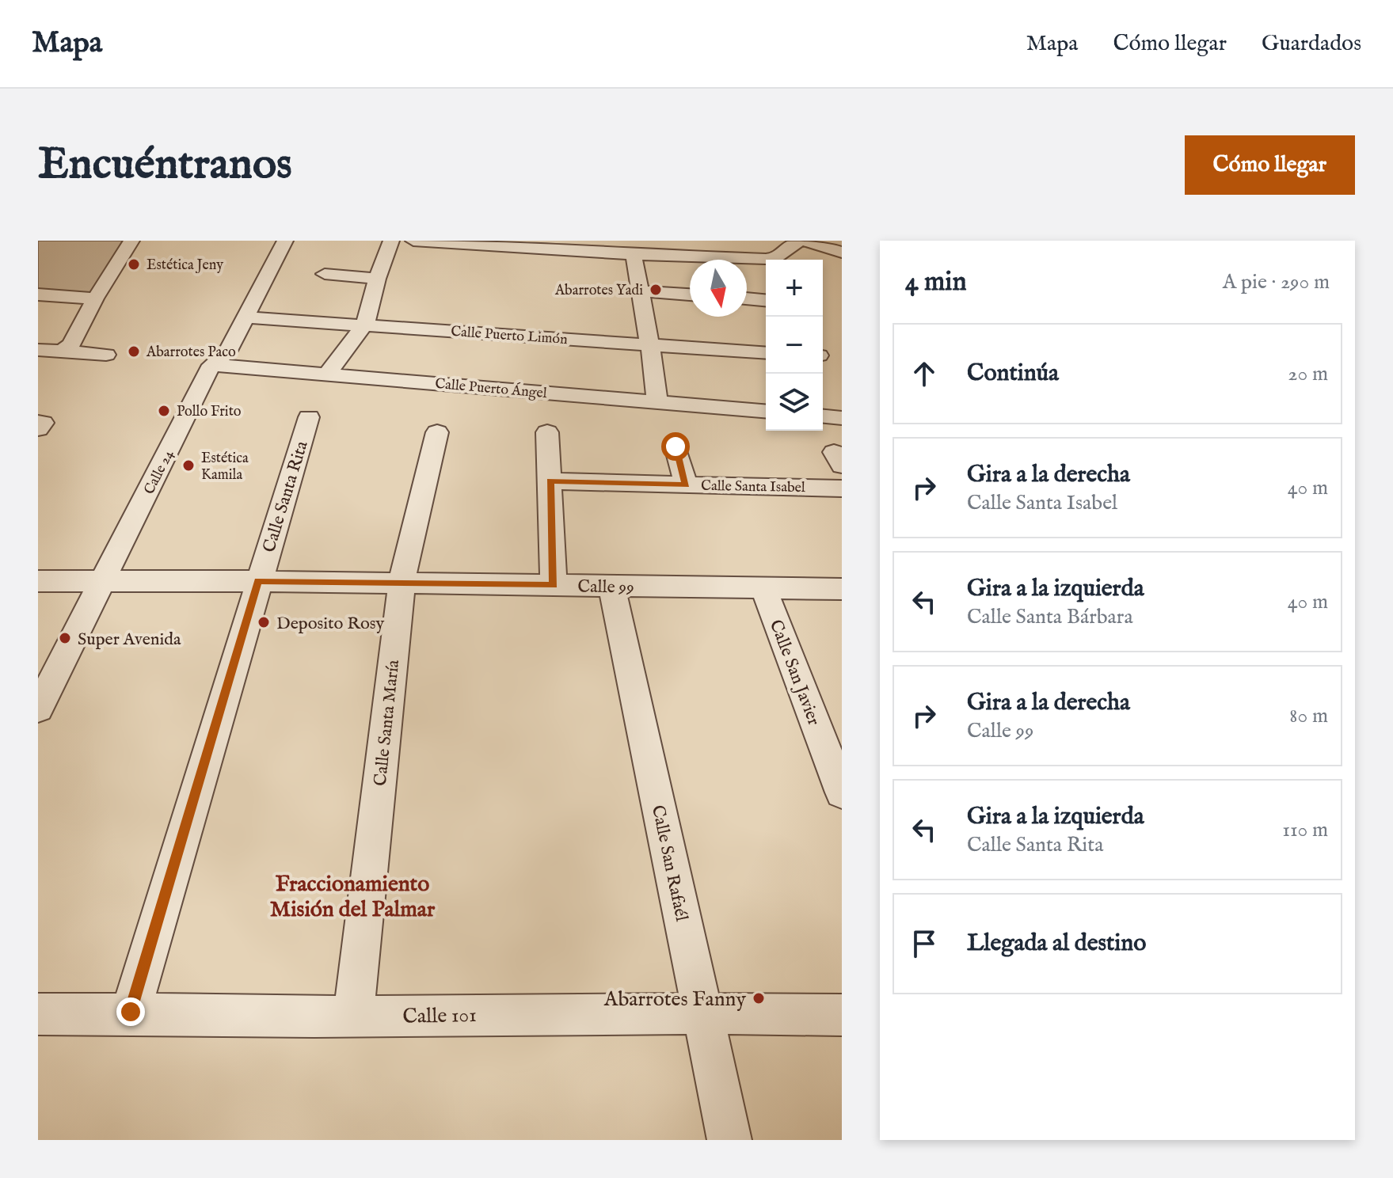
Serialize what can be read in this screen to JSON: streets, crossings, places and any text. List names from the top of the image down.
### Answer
{
  "streets": {
    "street": [
      "Calle Puerto Limón",
      "Calle Puerto Ángel",
      "Calle 24",
      "Calle Santa Isabel",
      "Calle Santa Rita",
      "Calle 99",
      "Calle San Javier",
      "Calle Santa María",
      "Calle San Rafaél",
      "Calle 101"
    ]
  },
  "crossings": [
    ["Calle Puerto Limón", "Calle 24"],
    ["Calle Puerto Ángel", "Calle 24"],
    ["Calle 24", "Calle 99"],
    ["Calle Santa Rita", "Calle 99"],
    ["Calle Santa Rita", "Calle 101"],
    ["Calle 99", "Calle San Javier"],
    ["Calle 99", "Calle Santa María"],
    ["Calle 99", "Calle San Rafaél"],
    ["Calle Santa María", "Calle 101"],
    ["Calle San Rafaél", "Calle 101"]
  ],
  "districts": ["Fraccionamiento Misión del Palmar"],
  "places": [
    "Estética Jeny",
    "Abarrotes Yadi",
    "Abarrotes Paco",
    "Pollo Frito",
    "Estética Kamila",
    "Deposito Rosy",
    "Super Avenida",
    "Abarrotes Fanny"
  ],
  "north": "bottom",
  "page": {
    "header": "Mapa",
    "nav": ["Mapa", "Cómo llegar", "Guardados"],
    "buttons": "Cómo llegar",
    "title": "Encuéntranos",
    "heading": ["4 min", "A pie · 290 m"],
    "map_buttons": ["+", "−"],
    "list": [
      ["Continúa", "20 m"],
      ["Gira a la derecha", "Calle Santa Isabel", "40 m"],
      ["Gira a la izquierda", "Calle Santa Bárbara", "40 m"],
      ["Gira a la derecha", "Calle 99", "80 m"],
      ["Gira a la izquierda", "Calle Santa Rita", "110 m"],
      "Llegada al destino"
    ]
  }
}
